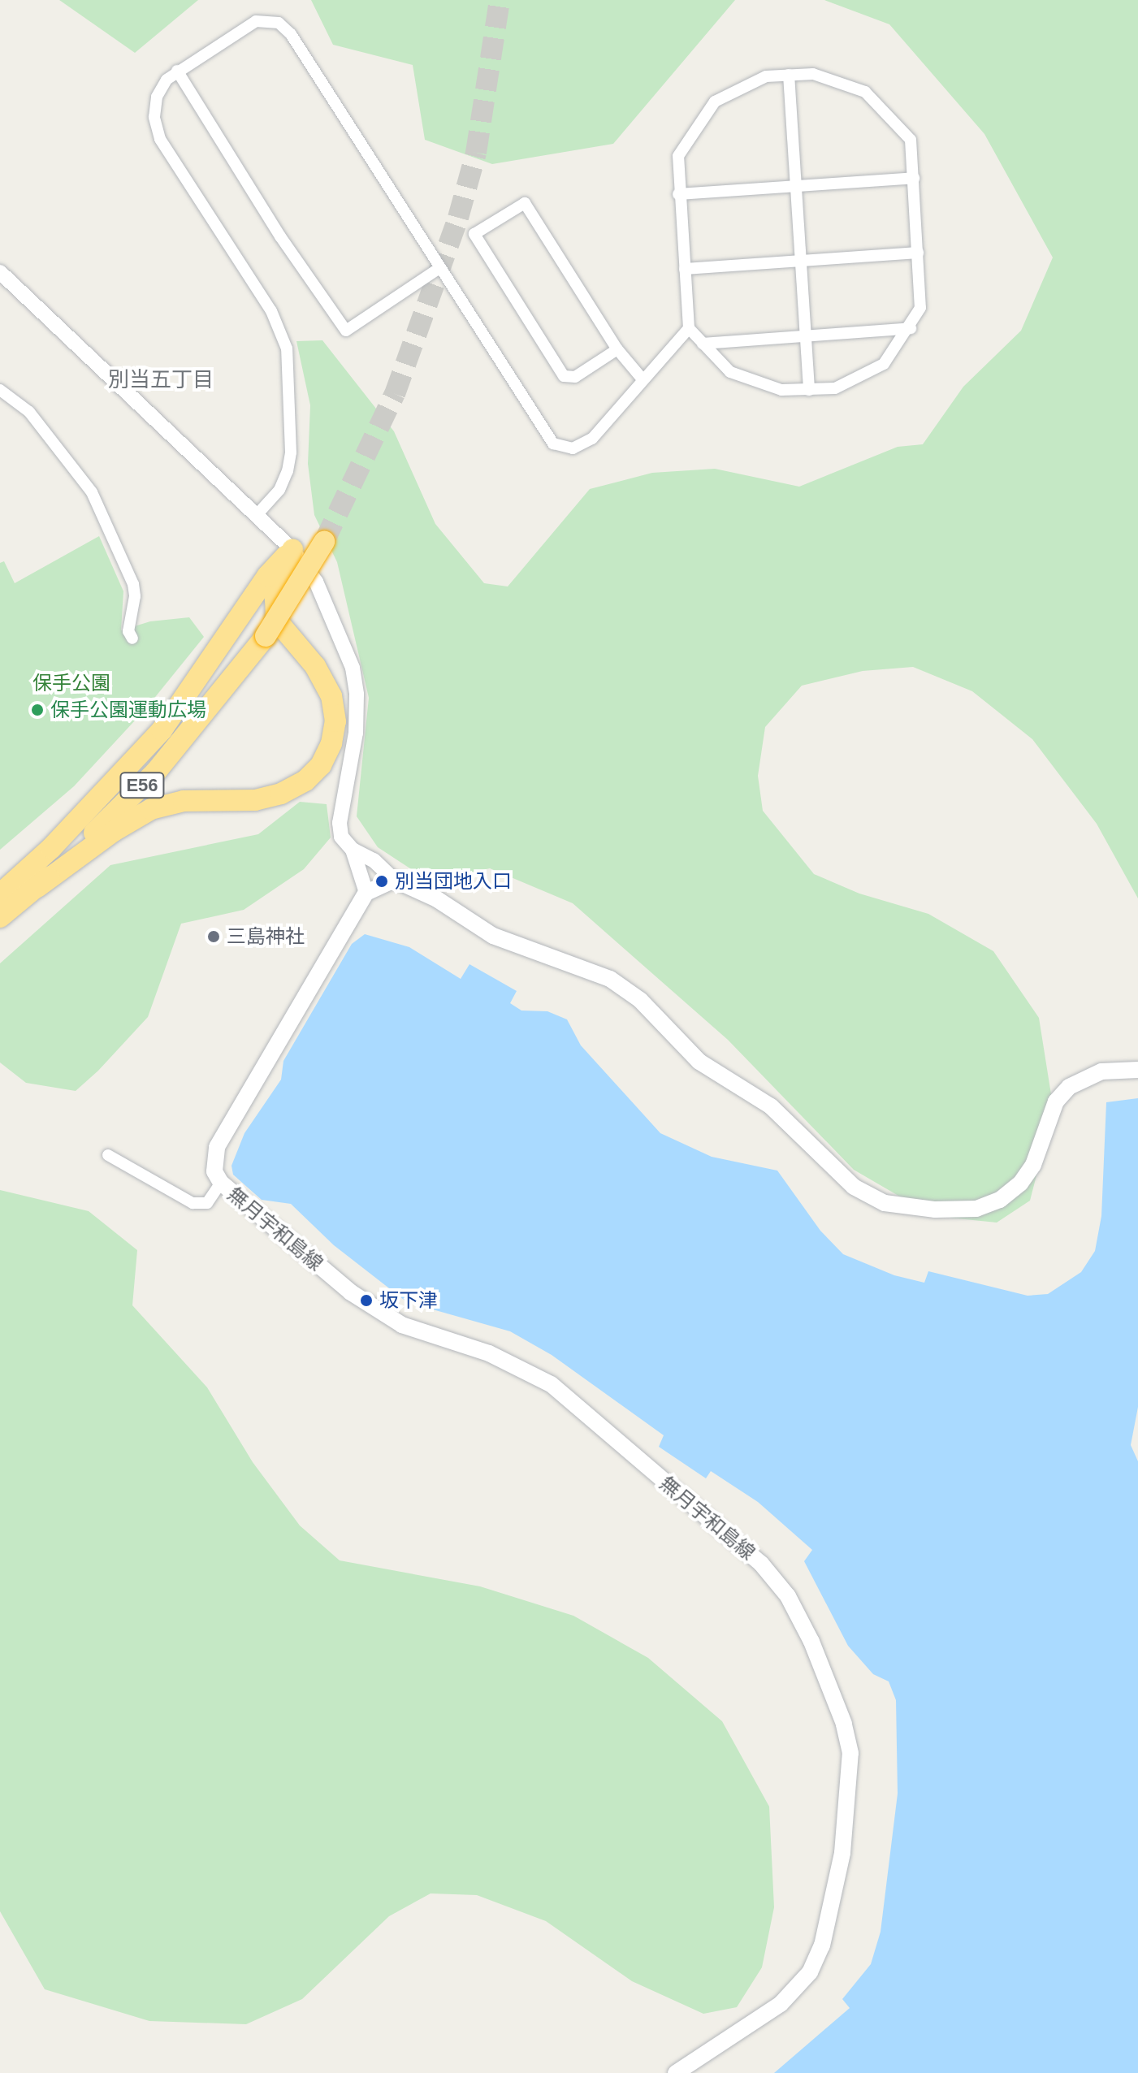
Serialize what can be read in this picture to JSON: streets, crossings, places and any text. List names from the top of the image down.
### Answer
{
  "streets": {
    "highway": ["E56"],
    "main road": ["無月宇和島線"]
  },
  "districts": ["別当五丁目"],
  "parks": ["保手公園"],
  "places": [
    "保手公園運動広場",
    "別当団地入口",
    "三島神社",
    "坂下津"
  ]
}
